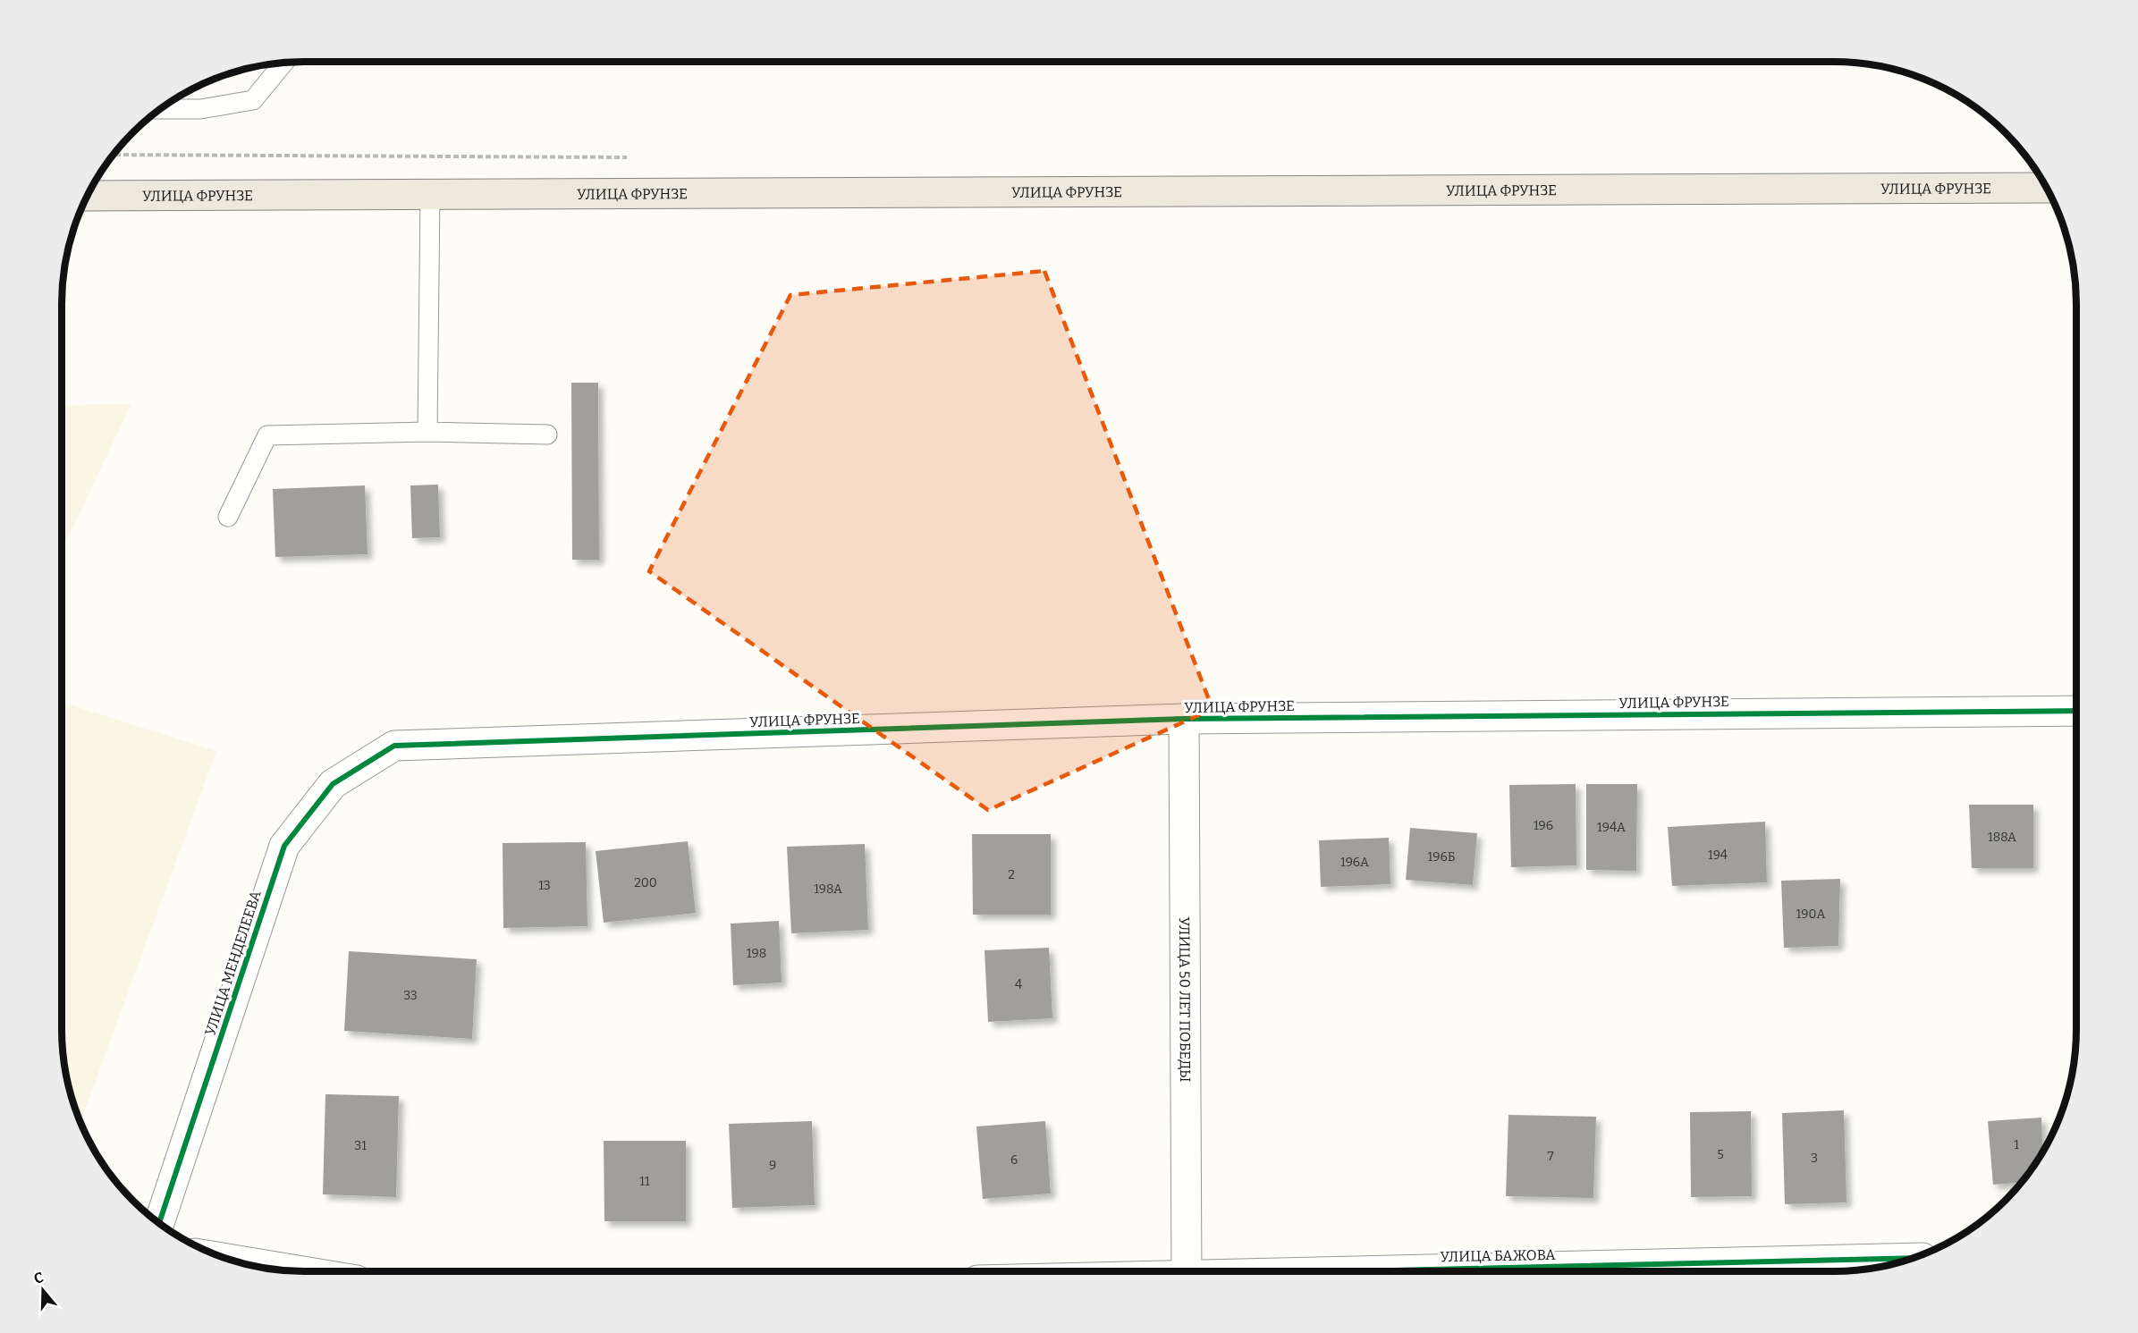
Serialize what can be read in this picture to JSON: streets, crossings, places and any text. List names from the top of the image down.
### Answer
{
  "streets": {
    "main road": ["УЛИЦА ФРУНЗЕ"],
    "street": ["УЛИЦА МЕНДЕЛЕЕВА", "УЛИЦА 50 ЛЕТ ПОБЕДЫ", "УЛИЦА БАЖОВА"]
  },
  "crossings": [
    ["УЛИЦА ФРУНЗЕ", "УЛИЦА МЕНДЕЛЕЕВА"],
    ["УЛИЦА ФРУНЗЕ", "УЛИЦА 50 ЛЕТ ПОБЕДЫ"]
  ],
  "house_numbers": [
    "196",
    "194А",
    "188А",
    "194",
    "196Б",
    "196А",
    "2",
    "200",
    "13",
    "198А",
    "190А",
    "198",
    "4",
    "33",
    "1",
    "31",
    "5",
    "7",
    "3",
    "6",
    "9",
    "11"
  ],
  "north": "top"
}
